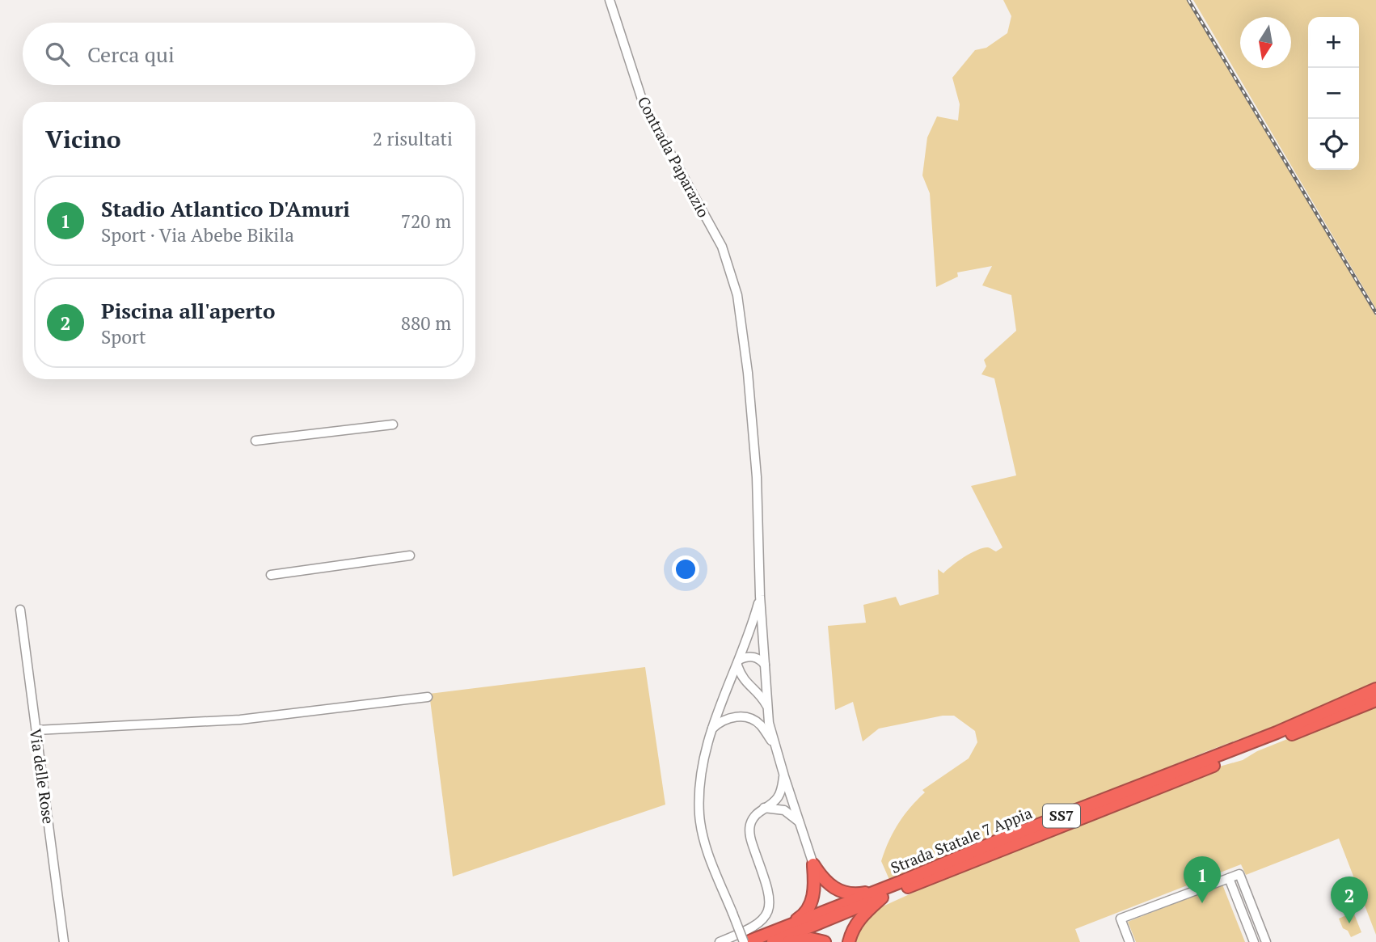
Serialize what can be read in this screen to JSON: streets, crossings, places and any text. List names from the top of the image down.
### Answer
{
  "streets": {
    "highway": ["SS7", "Strada Statale 7 Appia"],
    "street": ["Contrada Paparazio", "Via delle Rose"]
  },
  "north": "bottom",
  "page": {
    "map_buttons": ["+", "−"],
    "search": "Cerca qui",
    "heading": ["Vicino", "2 risultati"],
    "list": [
      {
        "mark": "1",
        "name": "Stadio Atlantico D'Amuri",
        "note": "Sport · Via Abebe Bikila",
        "value": "720 m"
      },
      {
        "mark": "2",
        "name": "Piscina all'aperto",
        "note": "Sport",
        "value": "880 m"
      }
    ],
    "pins": ["1", "2"]
  }
}
